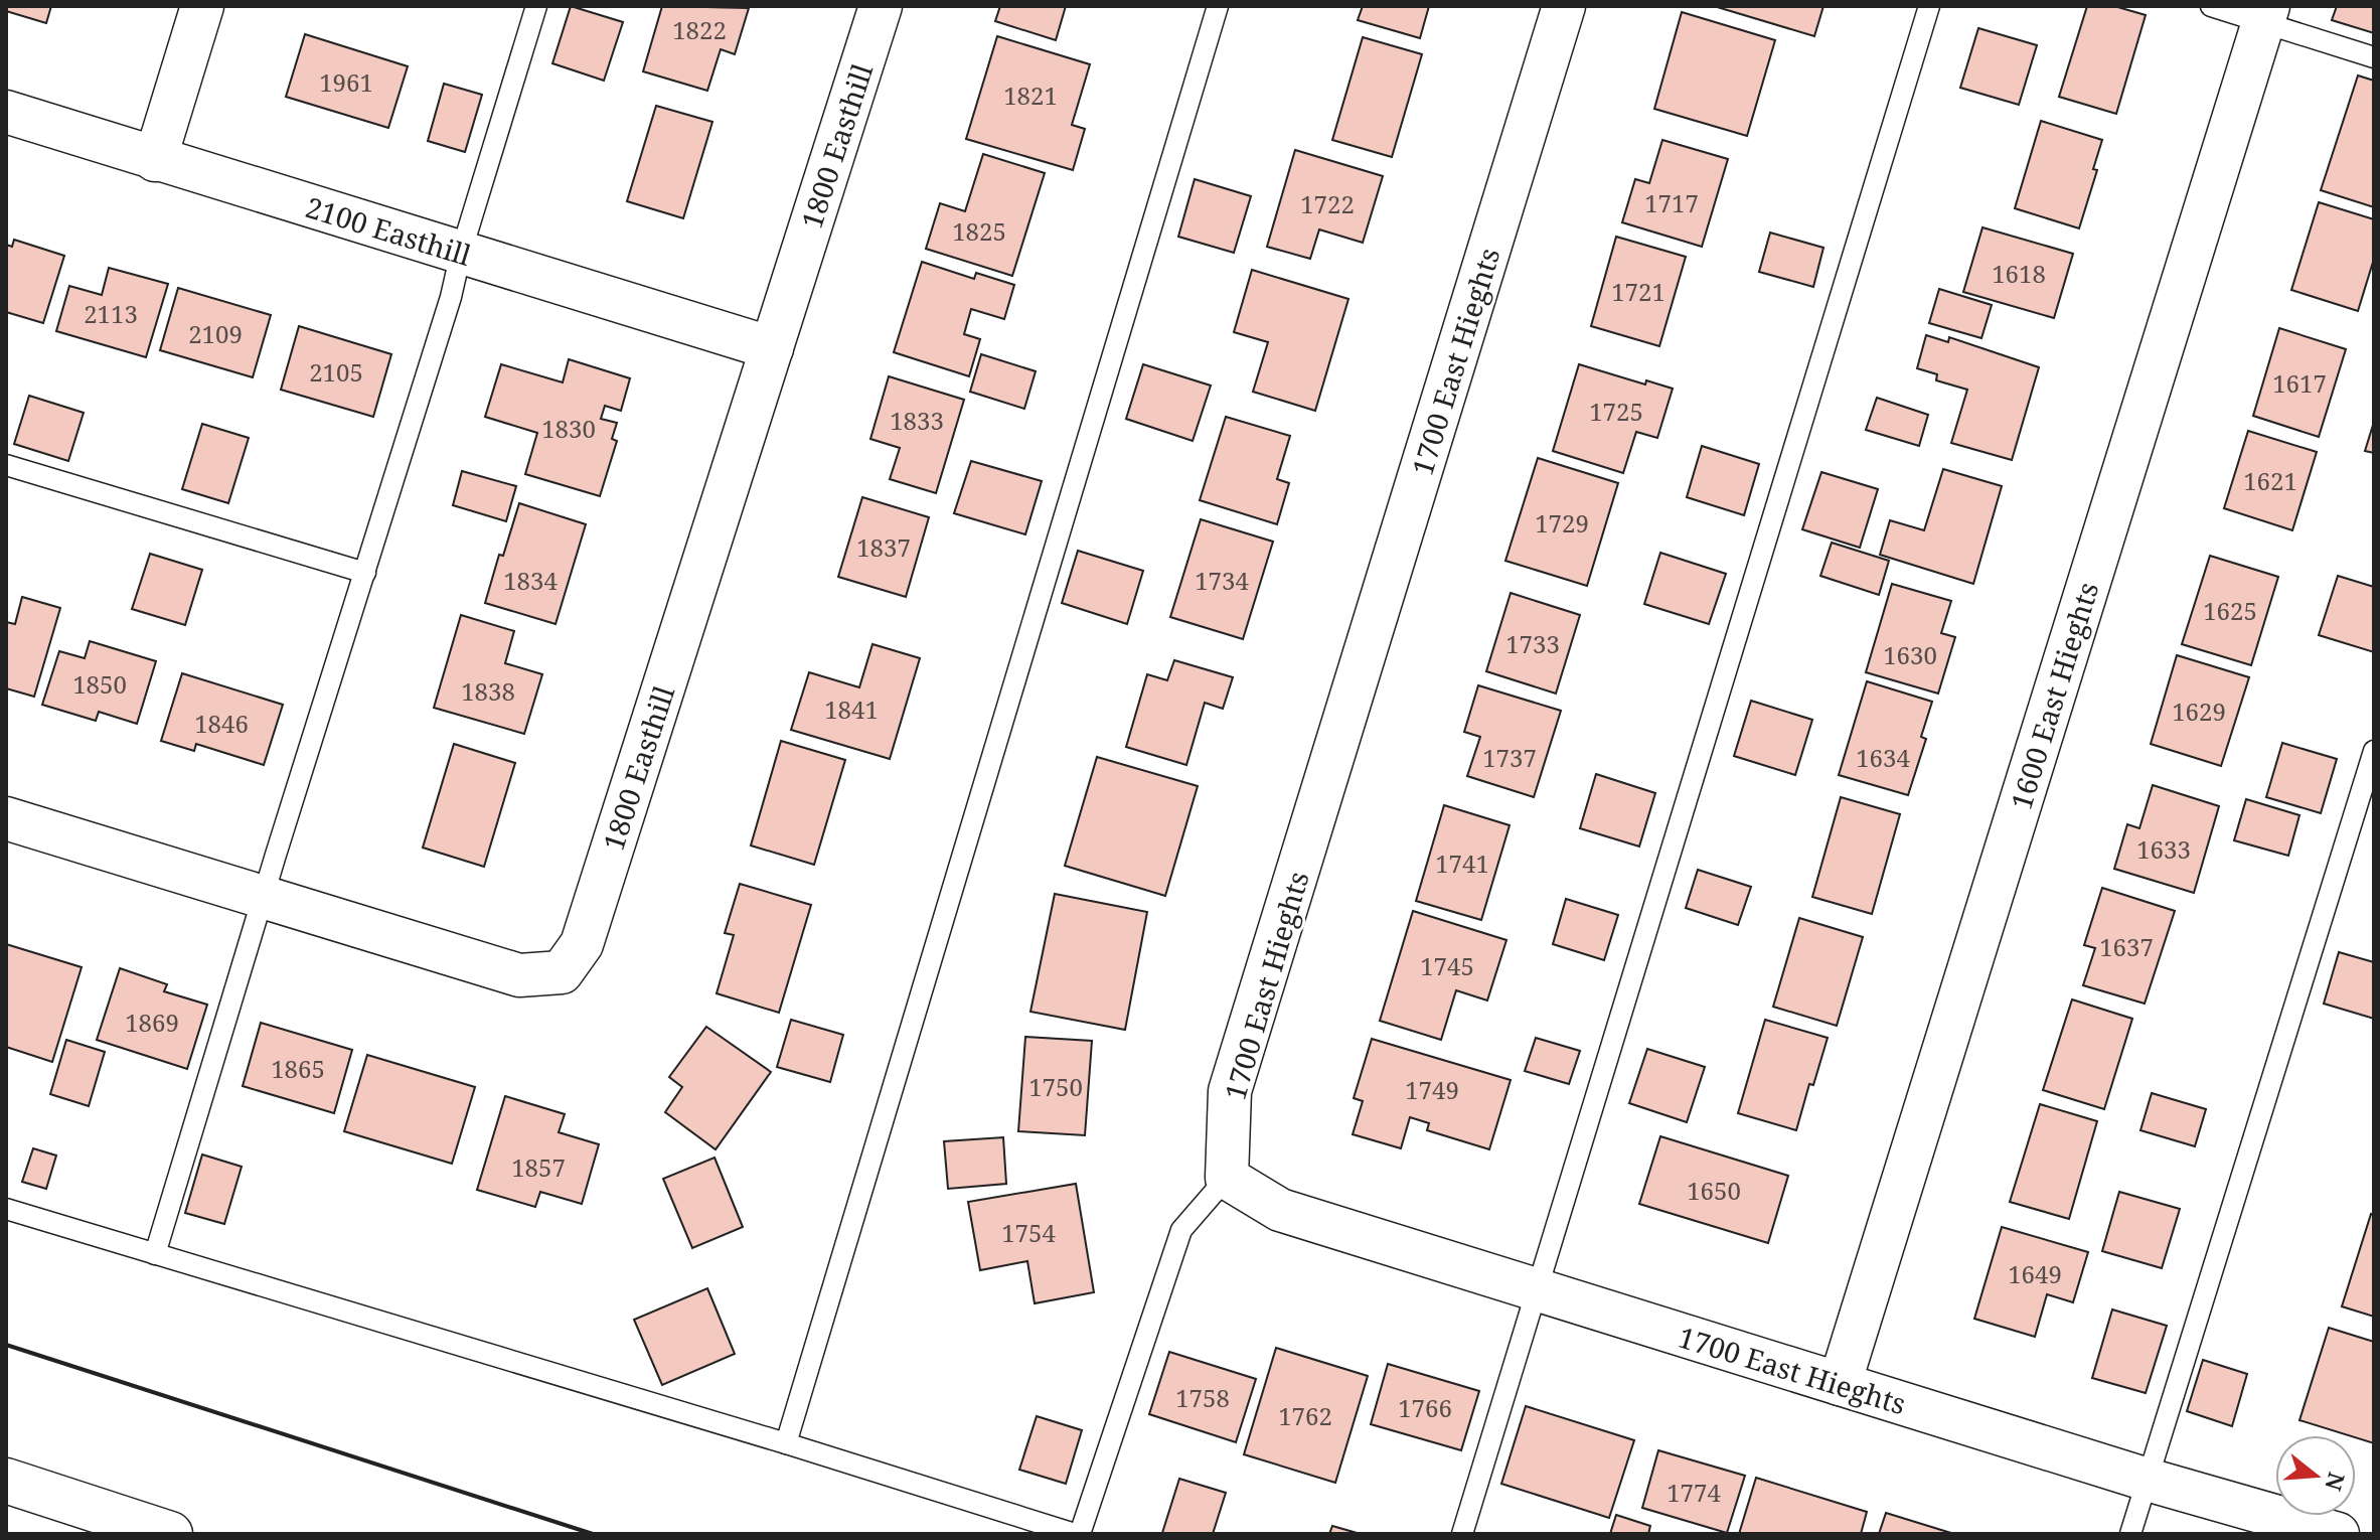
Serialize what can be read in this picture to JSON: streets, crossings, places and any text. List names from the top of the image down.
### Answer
{
  "streets": {
    "street": [
      "1800 Easthill",
      "2100 Easthill",
      "1700 East Hieghts",
      "1600 East Hieghts"
    ]
  },
  "crossings": [
    ["1800 Easthill", "2100 Easthill"],
    ["1700 East Hieghts", "1600 East Hieghts"]
  ],
  "house_numbers": [
    "1822",
    "1961",
    "1821",
    "1717",
    "1722",
    "1825",
    "1618",
    "1721",
    "2113",
    "2109",
    "2105",
    "1617",
    "1725",
    "1833",
    "1830",
    "1621",
    "1729",
    "1837",
    "1834",
    "1734",
    "1625",
    "1733",
    "1630",
    "1850",
    "1838",
    "1841",
    "1629",
    "1846",
    "1737",
    "1634",
    "1633",
    "1741",
    "1637",
    "1745",
    "1869",
    "1865",
    "1750",
    "1749",
    "1857",
    "1650",
    "1754",
    "1649",
    "1758",
    "1766",
    "1762",
    "1774"
  ],
  "north": "right"
}
